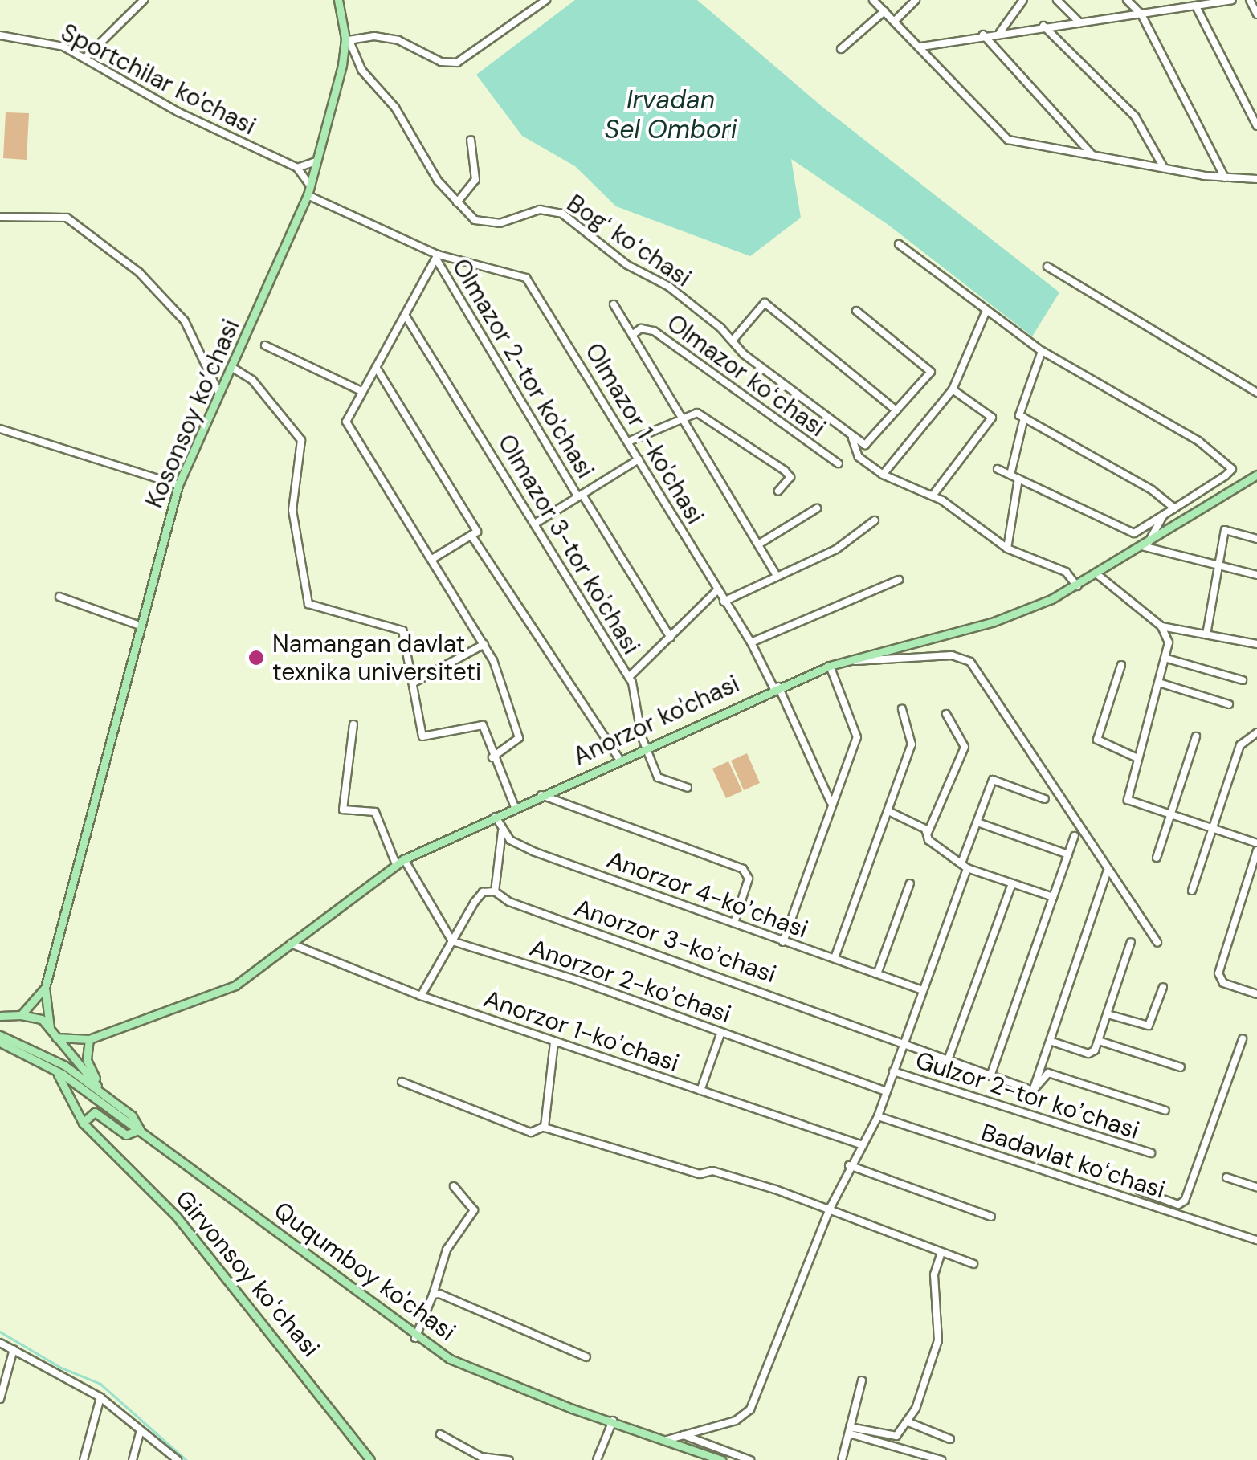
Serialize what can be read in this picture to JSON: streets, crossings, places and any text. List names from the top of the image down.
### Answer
{
  "streets": {
    "main road": [
      "Kosonsoy ko’chasi",
      "Anorzor ko'chasi",
      "Ququmboy ko'chasi",
      "Girvonsoy koʻchasi"
    ],
    "street": [
      "Sportchilar ko'chasi",
      "Bogʻ koʻchasi",
      "Olmazor 2-tor ko'chasi",
      "Olmazor koʻchasi",
      "Olmazor 1-ko'chasi",
      "Olmazor 3-tor ko'chasi",
      "Аnorzor 4-koʼchasi",
      "Аnorzor 3-koʼchasi",
      "Аnorzor 2-koʼchasi",
      "Аnorzor 1-koʼchasi",
      "Gulzor 2-tor koʼchasi",
      "Badavlat koʻchasi"
    ]
  },
  "crossings": [
    ["Bogʻ koʻchasi", "Kosonsoy ko’chasi"],
    ["Olmazor 2-tor ko'chasi", "Olmazor 1-ko'chasi"],
    ["Kosonsoy ko’chasi", "Olmazor 1-ko'chasi"],
    ["Olmazor 1-ko'chasi", "Anorzor ko'chasi"],
    ["Olmazor 3-tor ko'chasi", "Anorzor ko'chasi"],
    ["Anorzor ko'chasi", "Аnorzor 1-koʼchasi"]
  ],
  "water": ["Irvadan Sel Ombori"],
  "places": ["Namangan davlat texnika universiteti"]
}
